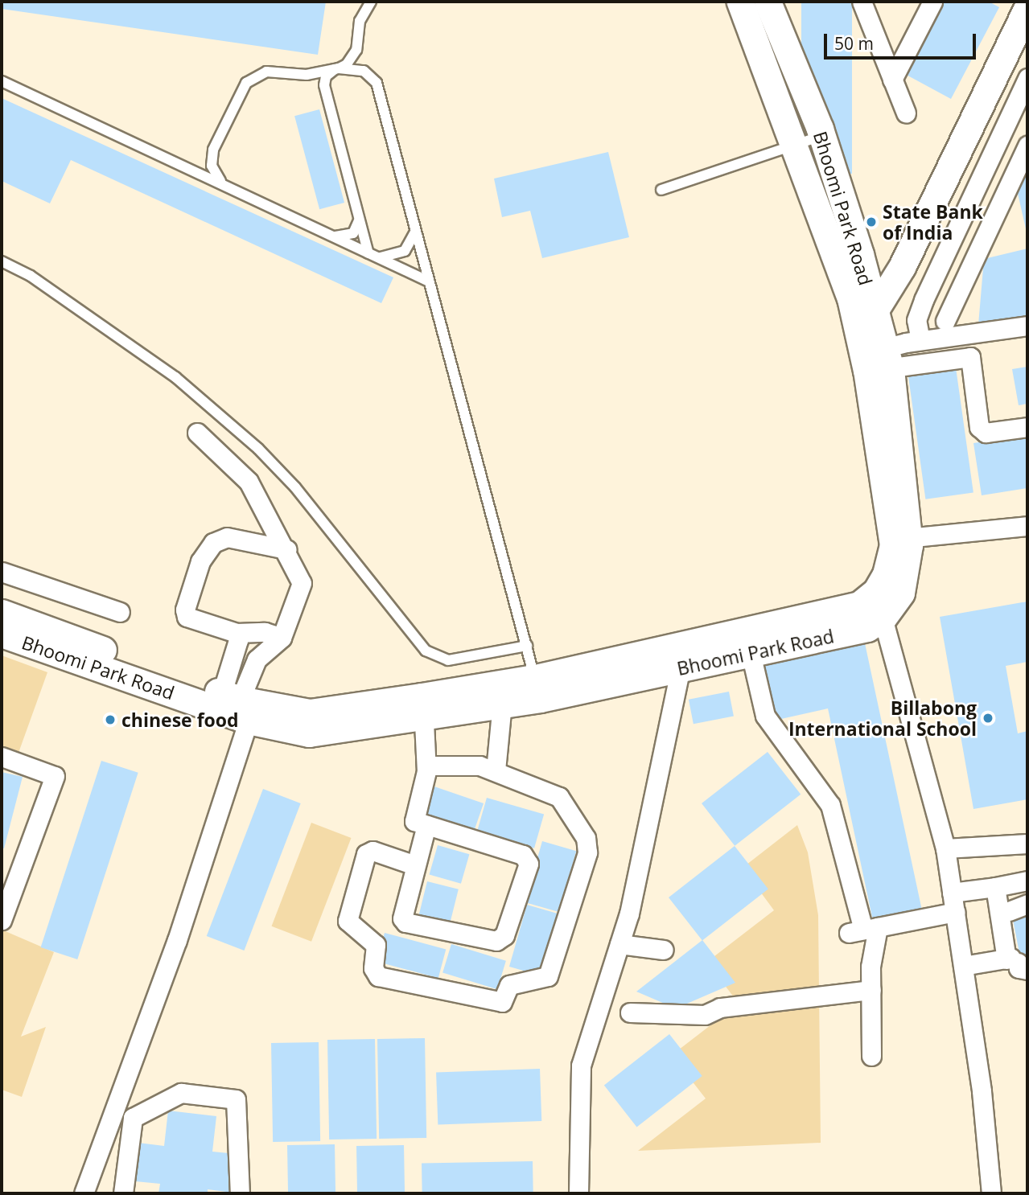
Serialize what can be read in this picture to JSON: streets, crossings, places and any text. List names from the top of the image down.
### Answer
{
  "streets": {
    "main road": ["Bhoomi Park Road"]
  },
  "places": ["State Bank of India", "Billabong International School", "chinese food"],
  "scale_bar": "50 m"
}
